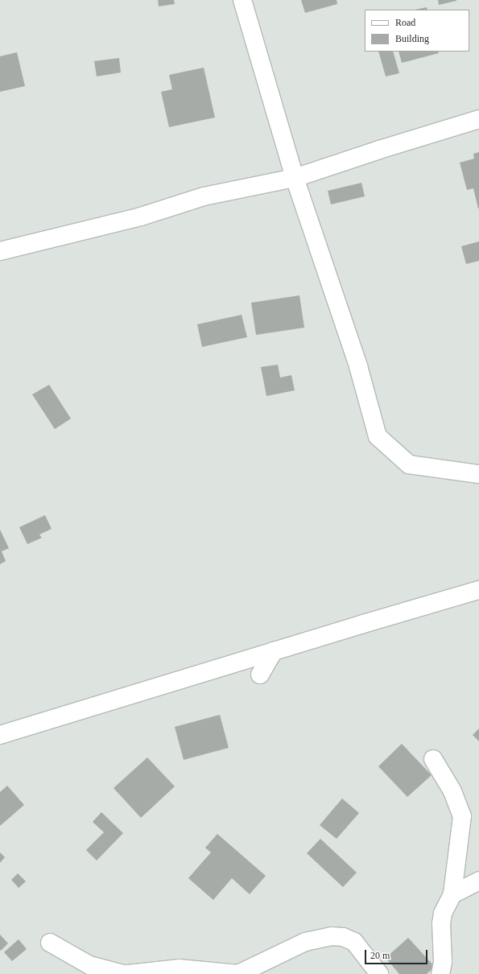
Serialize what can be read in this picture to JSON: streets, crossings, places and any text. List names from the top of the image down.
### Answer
{
  "legend": ["Road", "Building"],
  "scale_bar": "20 m"
}
